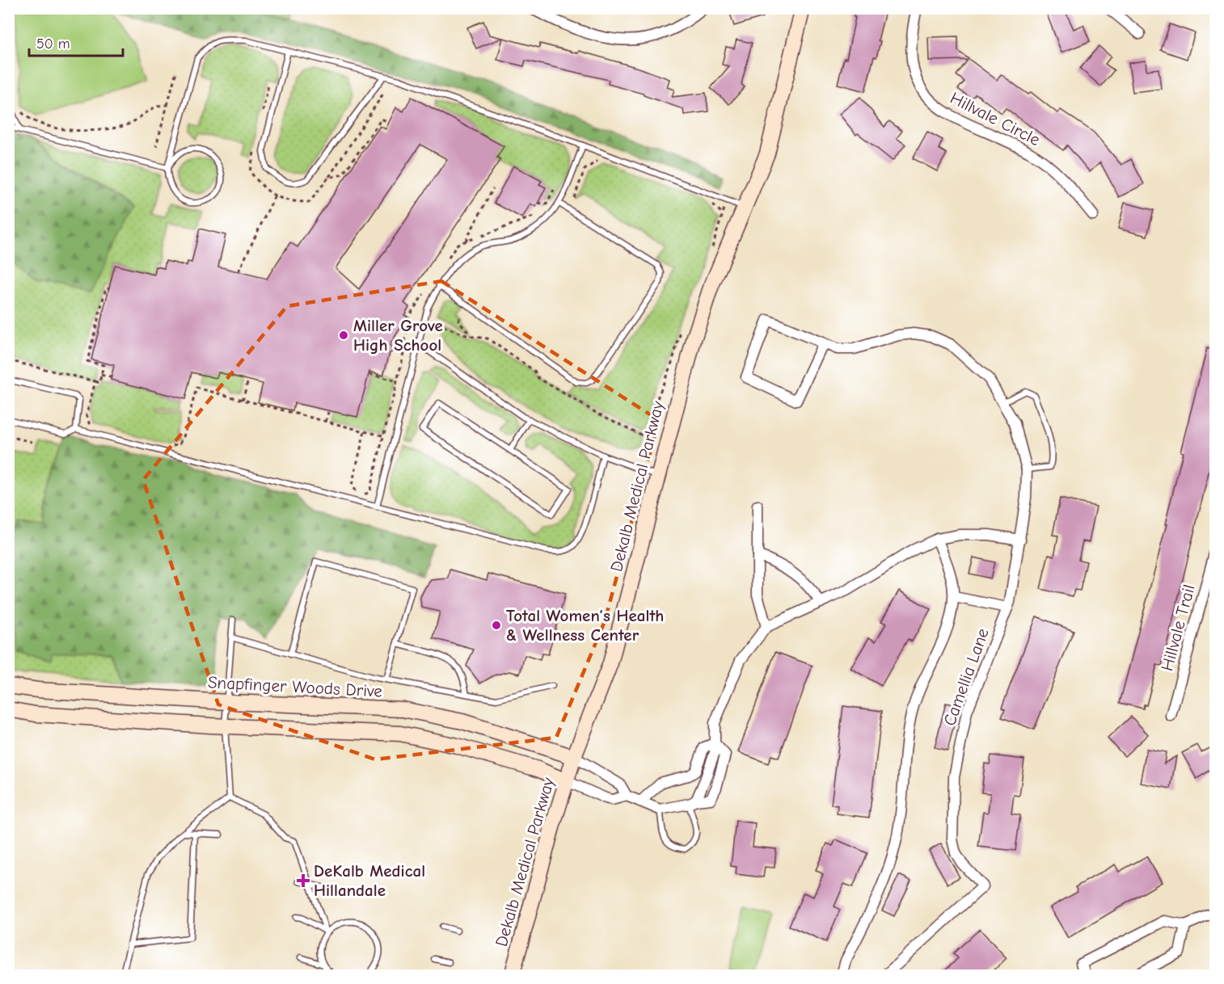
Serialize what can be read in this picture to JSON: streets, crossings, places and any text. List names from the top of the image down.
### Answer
{
  "streets": {
    "main road": ["Dekalb Medical Parkway", "Snapfinger Woods Drive"],
    "street": ["Hillvale Circle", "Hillvale Trail", "Camellia Lane"]
  },
  "crossings": [
    ["Dekalb Medical Parkway", "Snapfinger Woods Drive"]
  ],
  "places": {
    "other": ["Miller Grove High School", "Total Women’s Health & Wellness Center"],
    "health": ["DeKalb Medical Hillandale"]
  },
  "scale_bar": "50 m"
}
